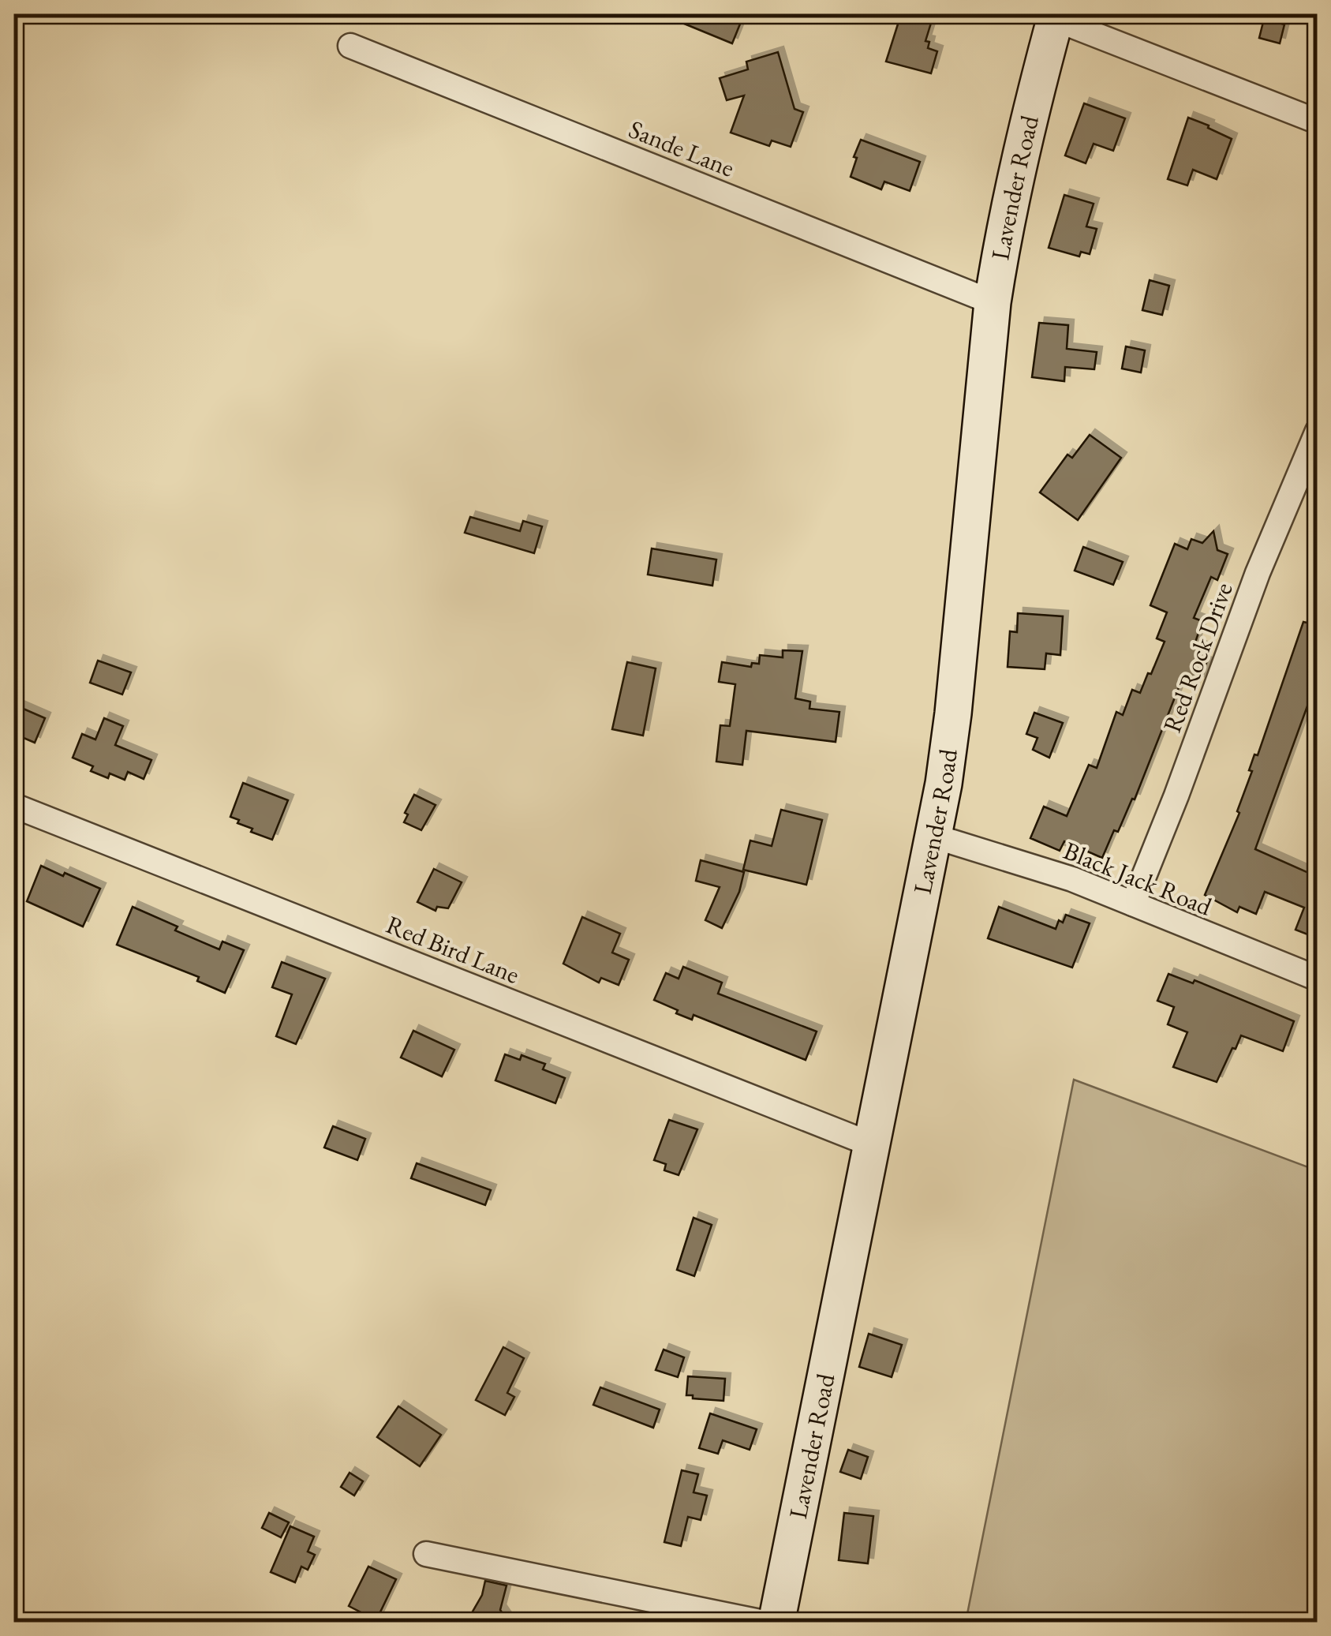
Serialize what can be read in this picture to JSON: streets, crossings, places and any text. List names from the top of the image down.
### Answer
{
  "streets": {
    "street": [
      "Sande Lane",
      "Lavender Road",
      "Red Rock Drive",
      "Black Jack Road",
      "Red Bird Lane"
    ]
  },
  "crossings": [
    ["Sande Lane", "Lavender Road"],
    ["Lavender Road", "Black Jack Road"],
    ["Lavender Road", "Red Bird Lane"],
    ["Red Rock Drive", "Black Jack Road"]
  ]
}
